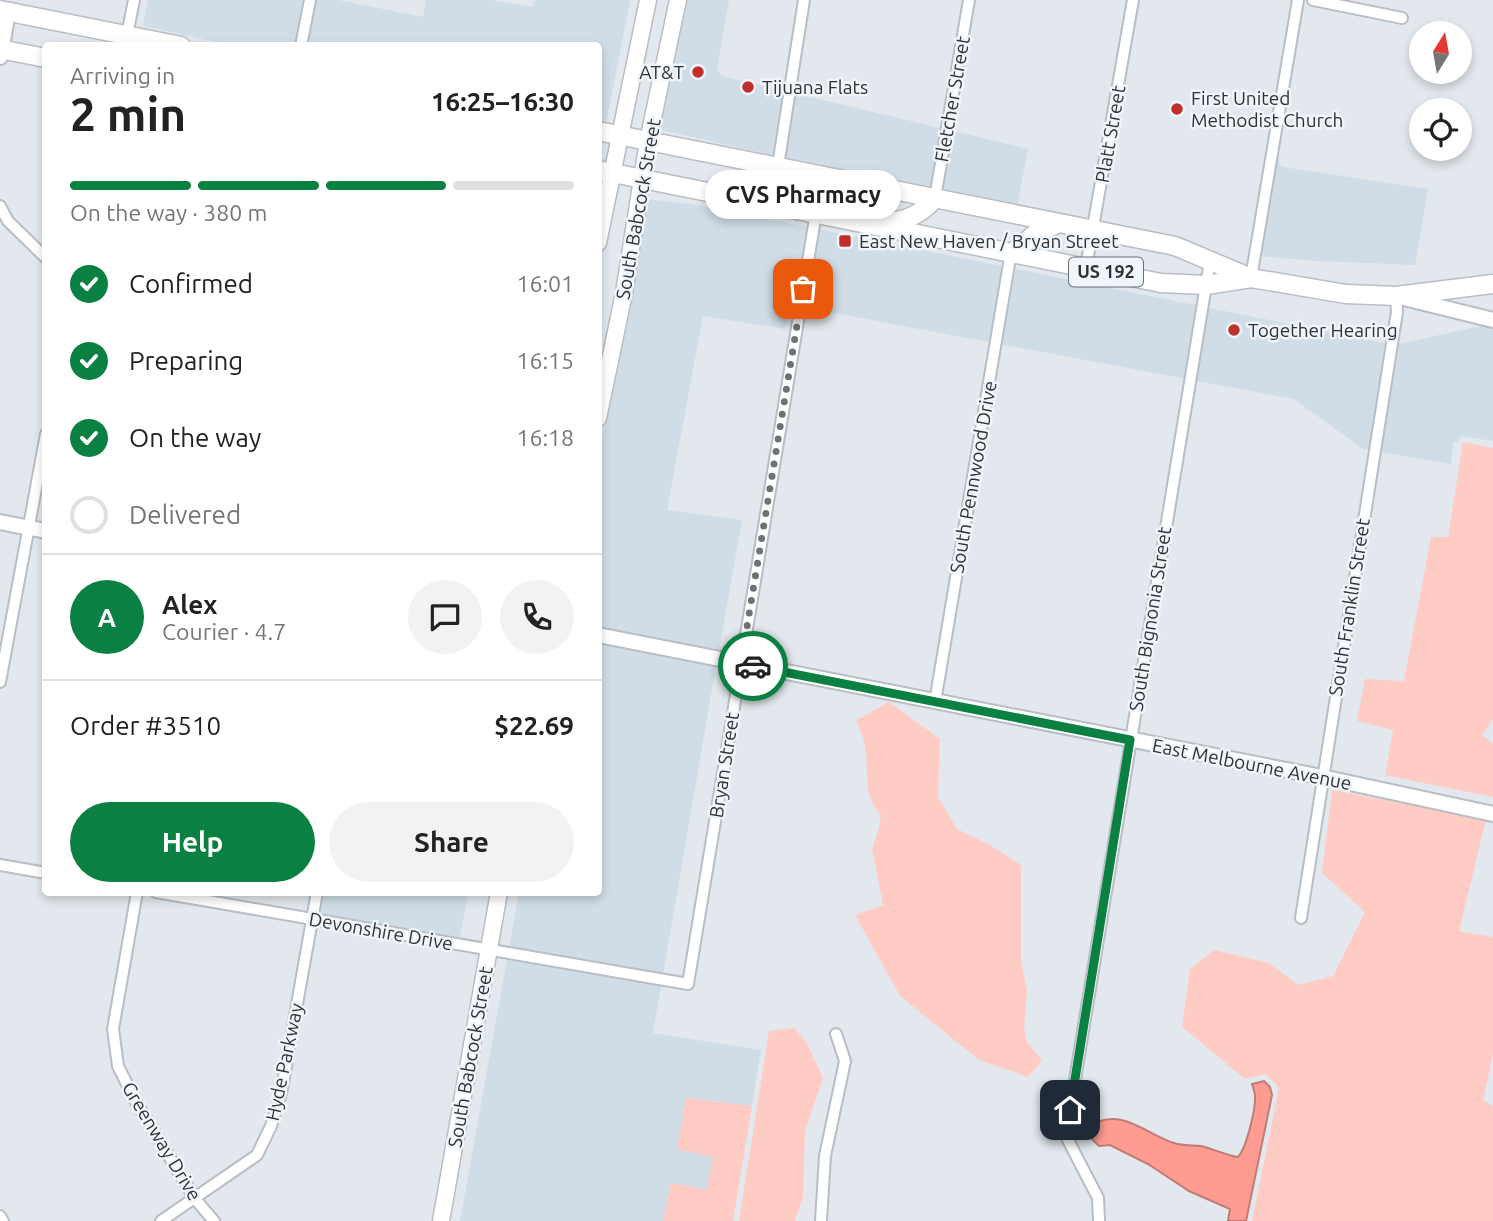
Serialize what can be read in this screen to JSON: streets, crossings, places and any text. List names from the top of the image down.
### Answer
{
  "streets": {
    "main road": ["South Babcock Street", "US 192"],
    "street": [
      "Fletcher Street",
      "Platt Street",
      "South Pennwood Drive",
      "South Franklin Street",
      "South Bignonia Street",
      "East Melbourne Avenue",
      "Bryan Street",
      "Devonshire Drive",
      "Hyde Parkway",
      "Greenway Drive"
    ]
  },
  "crossings": [
    ["Fletcher Street", "US 192"],
    ["Platt Street", "US 192"],
    ["South Babcock Street", "US 192"],
    ["South Babcock Street", "Devonshire Drive"],
    ["US 192", "South Pennwood Drive"],
    ["US 192", "South Franklin Street"],
    ["US 192", "South Bignonia Street"],
    ["US 192", "Bryan Street"],
    ["South Pennwood Drive", "East Melbourne Avenue"],
    ["South Franklin Street", "East Melbourne Avenue"],
    ["South Bignonia Street", "East Melbourne Avenue"],
    ["East Melbourne Avenue", "Bryan Street"],
    ["Bryan Street", "Devonshire Drive"],
    ["Devonshire Drive", "Hyde Parkway"],
    ["Hyde Parkway", "Greenway Drive"]
  ],
  "places": {
    "other": [
      "AT&T",
      "Tijuana Flats",
      "First United Methodist Church",
      "CVS Pharmacy",
      "Together Hearing"
    ],
    "transit": ["East New Haven / Bryan Street"]
  },
  "north": "top",
  "page": {
    "heading": ["2 min", "Arriving in", "16:25–16:30"],
    "panel": [
      "Alex",
      "Courier · 4.7",
      "Order #3510",
      "$22.69"
    ],
    "bar": "On the way · 380 m",
    "bubble": "CVS Pharmacy",
    "list": [
      ["Confirmed", "16:01"],
      ["Preparing", "16:15"],
      ["On the way", "16:18"],
      "Delivered"
    ],
    "round": "A",
    "buttons": ["Help", "Share"]
  }
}
